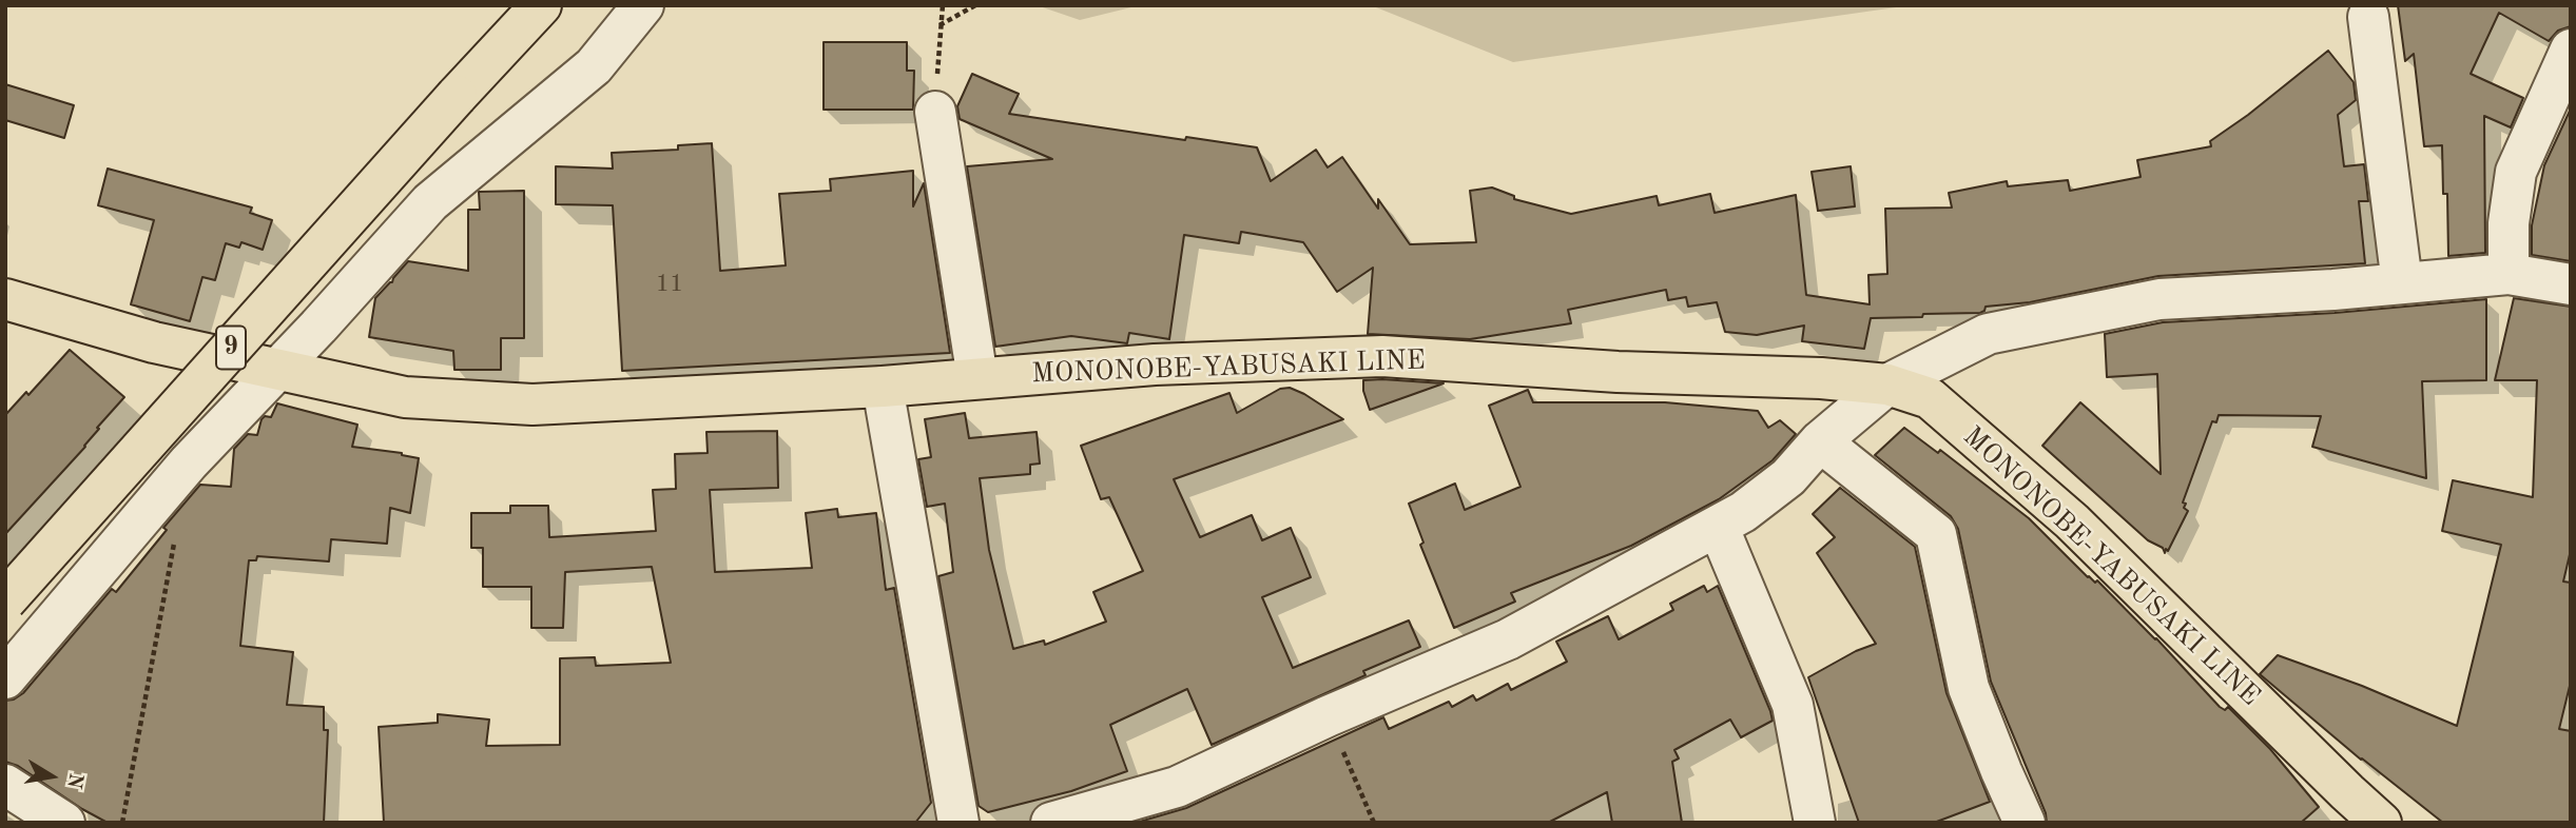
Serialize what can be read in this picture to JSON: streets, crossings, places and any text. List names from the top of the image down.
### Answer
{
  "streets": {
    "main road": ["9", "MONONOBE-YABUSAKI LINE"]
  },
  "house_numbers": ["11"],
  "north": "right"
}
